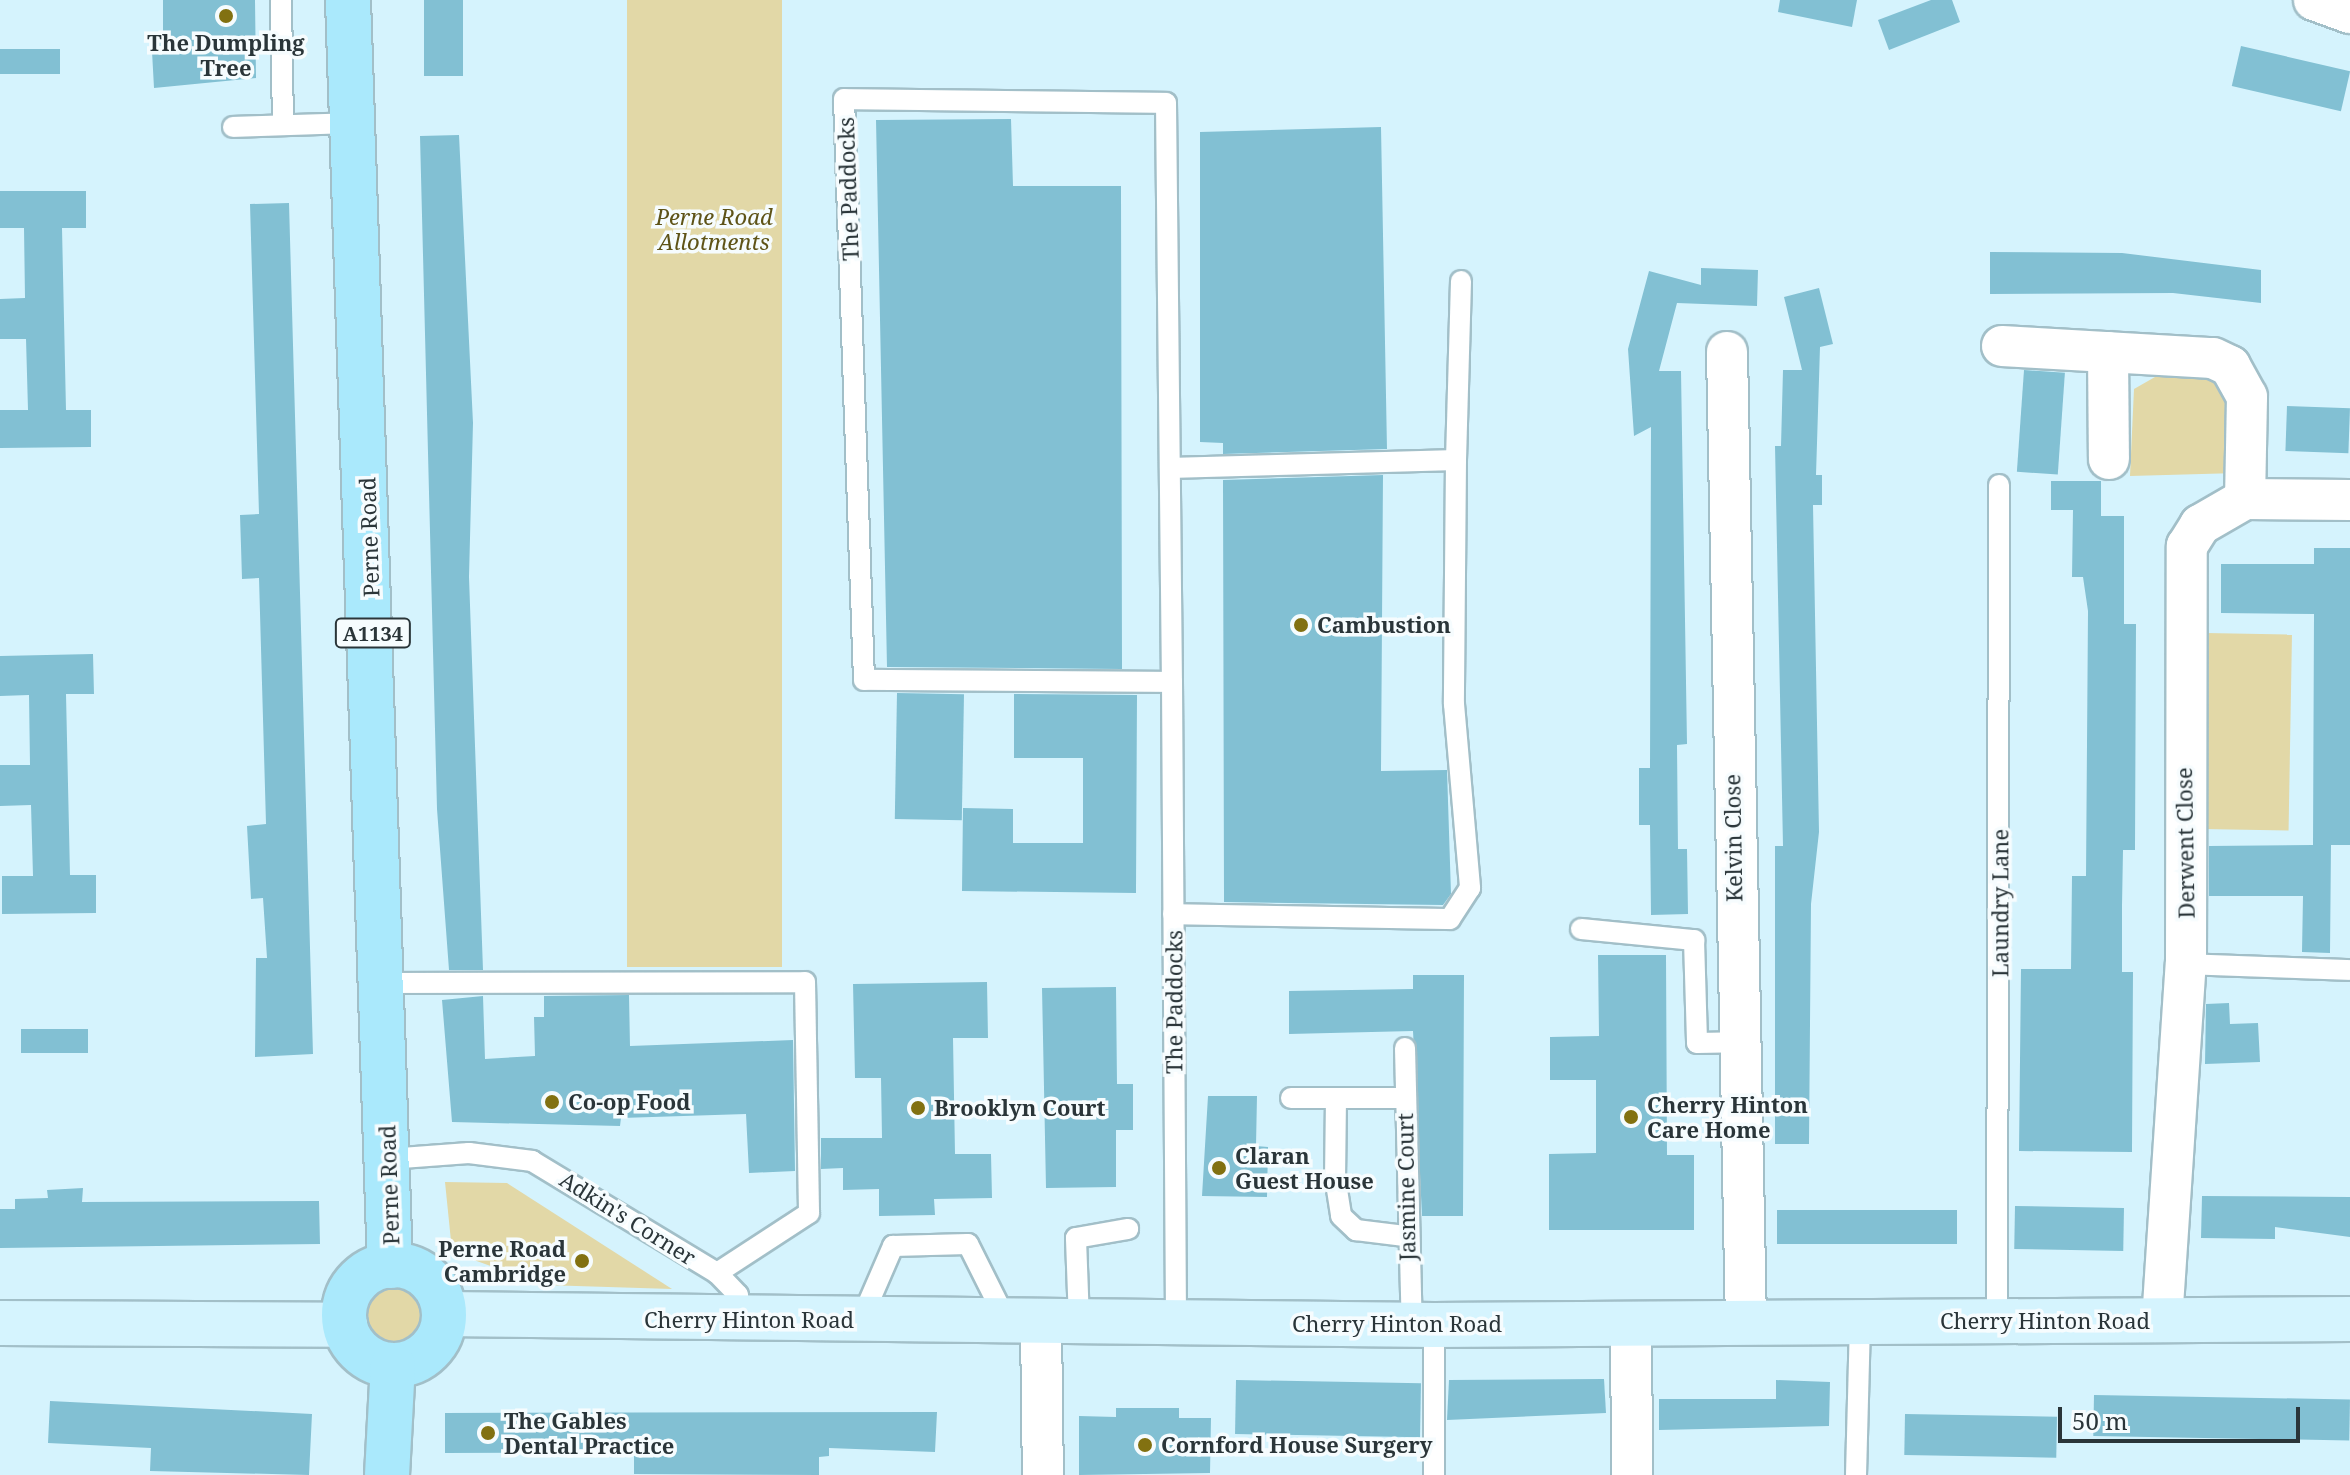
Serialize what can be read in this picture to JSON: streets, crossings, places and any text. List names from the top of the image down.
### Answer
{
  "streets": {
    "main road": ["Perne Road", "A1134"],
    "street": ["Kelvin Close", "Derwent Close", "Cherry Hinton Road"],
    "lane": [
      "The Paddocks",
      "Laundry Lane",
      "Jasmine Court",
      "Adkin's Corner"
    ]
  },
  "crossings": [
    ["The Paddocks", "Cherry Hinton Road"],
    ["Perne Road", "Adkin's Corner"],
    ["Perne Road", "Cherry Hinton Road"],
    ["Kelvin Close", "Cherry Hinton Road"],
    ["Derwent Close", "Cherry Hinton Road"],
    ["Laundry Lane", "Cherry Hinton Road"],
    ["Jasmine Court", "Cherry Hinton Road"],
    ["Adkin's Corner", "Cherry Hinton Road"]
  ],
  "parks": ["Perne Road Allotments"],
  "places": [
    "The Dumpling Tree",
    "Cambustion",
    "Co-op Food",
    "Brooklyn Court",
    "Cherry Hinton Care Home",
    "Claran Guest House",
    "Perne Road Cambridge",
    "The Gables Dental Practice",
    "Cornford House Surgery"
  ],
  "scale_bar": "50 m"
}
